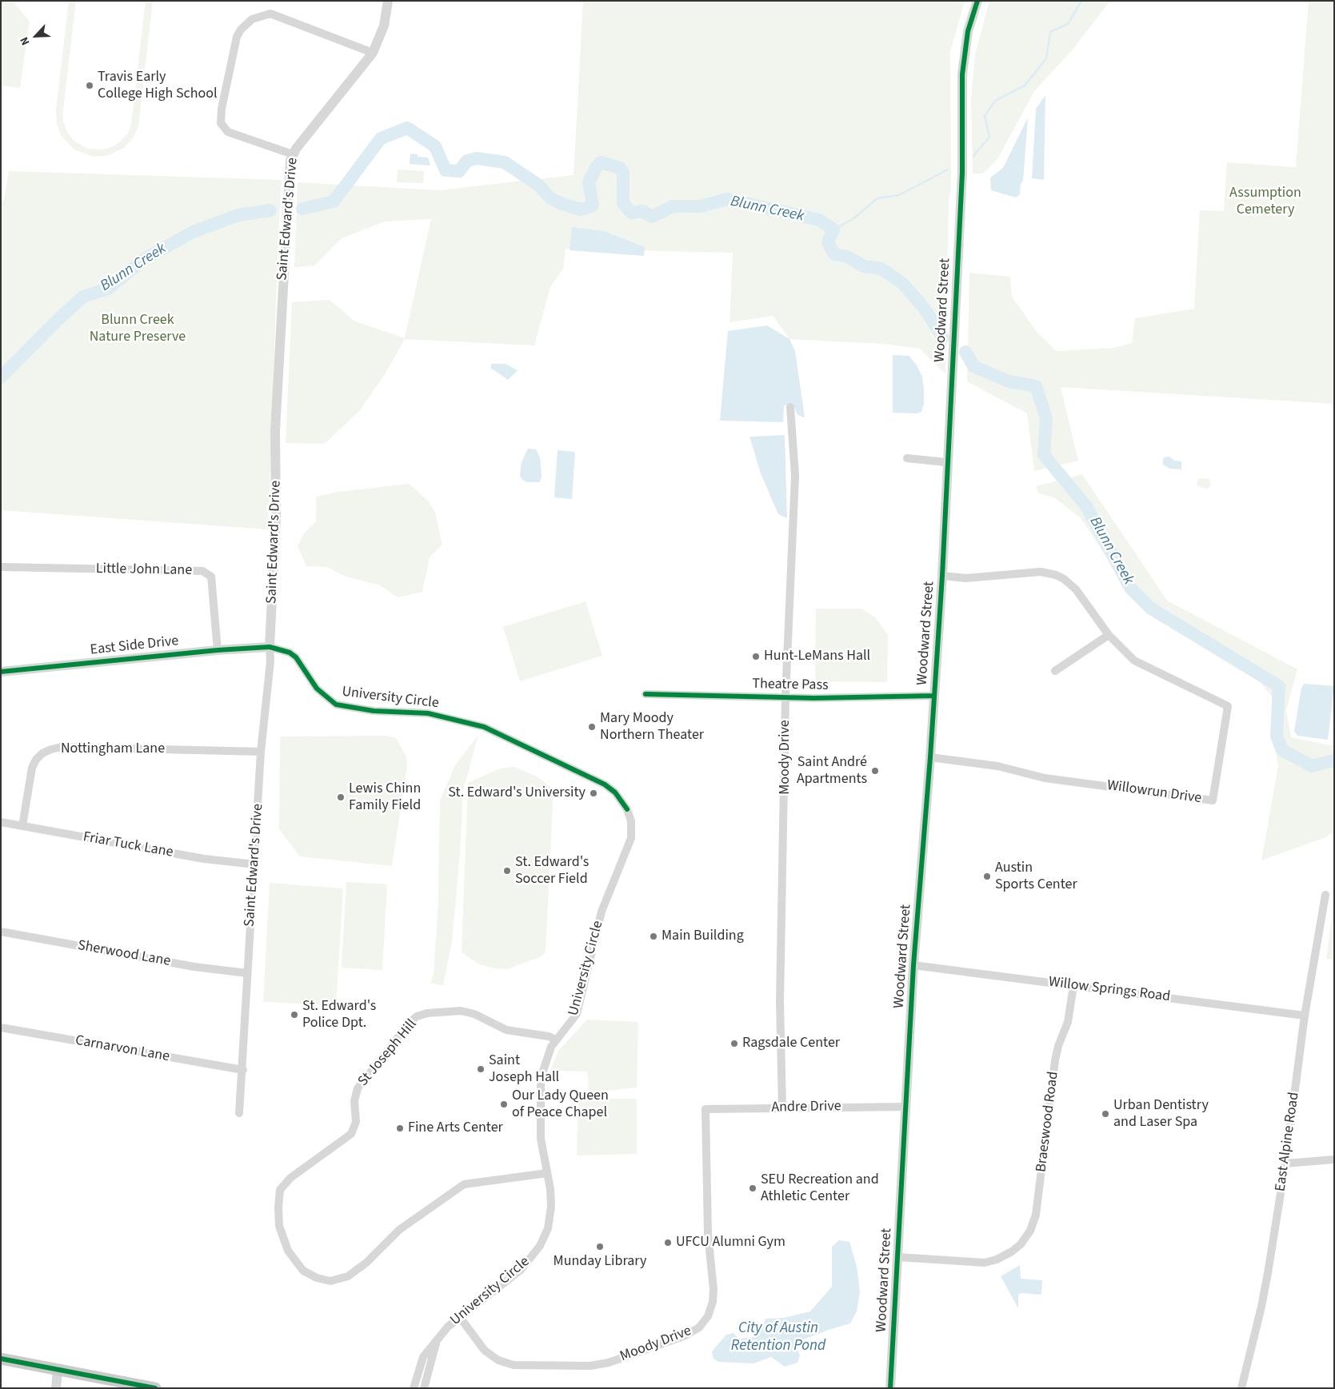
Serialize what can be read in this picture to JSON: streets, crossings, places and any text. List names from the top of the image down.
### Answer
{
  "streets": {
    "street": [
      "Saint Edward's Drive",
      "Woodward Street",
      "Little John Lane",
      "East Side Drive",
      "Theatre Pass",
      "University Circle",
      "Nottingham Lane",
      "Moody Drive",
      "Willowrun Drive",
      "Friar Tuck Lane",
      "Sherwood Lane",
      "Willow Springs Road",
      "Carnarvon Lane",
      "St Joseph Hill",
      "Andre Drive",
      "Braeswood Road",
      "East Alpine Road"
    ]
  },
  "crossings": [
    ["Saint Edward's Drive", "East Side Drive"],
    ["Saint Edward's Drive", "University Circle"],
    ["Saint Edward's Drive", "Nottingham Lane"],
    ["Saint Edward's Drive", "Friar Tuck Lane"],
    ["Saint Edward's Drive", "Sherwood Lane"],
    ["Saint Edward's Drive", "Carnarvon Lane"],
    ["Woodward Street", "Theatre Pass"],
    ["Woodward Street", "Willowrun Drive"],
    ["Woodward Street", "Willow Springs Road"],
    ["Woodward Street", "Andre Drive"],
    ["Woodward Street", "Braeswood Road"],
    ["Little John Lane", "East Side Drive"],
    ["East Side Drive", "University Circle"],
    ["Theatre Pass", "Moody Drive"],
    ["University Circle", "Moody Drive"],
    ["University Circle", "St Joseph Hill"],
    ["Nottingham Lane", "Friar Tuck Lane"],
    ["Moody Drive", "Andre Drive"],
    ["Willow Springs Road", "Braeswood Road"],
    ["Willow Springs Road", "East Alpine Road"]
  ],
  "water": ["Blunn Creek", "City of Austin Retention Pond"],
  "parks": ["Assumption Cemetery", "Blunn Creek Nature Preserve"],
  "places": [
    "Travis Early College High School",
    "Hunt-LeMans Hall",
    "Mary Moody Northern Theater",
    "Saint André Apartments",
    "St. Edward's University",
    "Lewis Chinn Family Field",
    "St. Edward's Soccer Field",
    "Austin Sports Center",
    "Main Building",
    "St. Edward's Police Dpt.",
    "Ragsdale Center",
    "Saint Joseph Hall",
    "Our Lady Queen of Peace Chapel",
    "Urban Dentistry and Laser Spa",
    "Fine Arts Center",
    "SEU Recreation and Athletic Center",
    "UFCU Alumni Gym",
    "Munday Library"
  ],
  "north": "bottom left"
}
